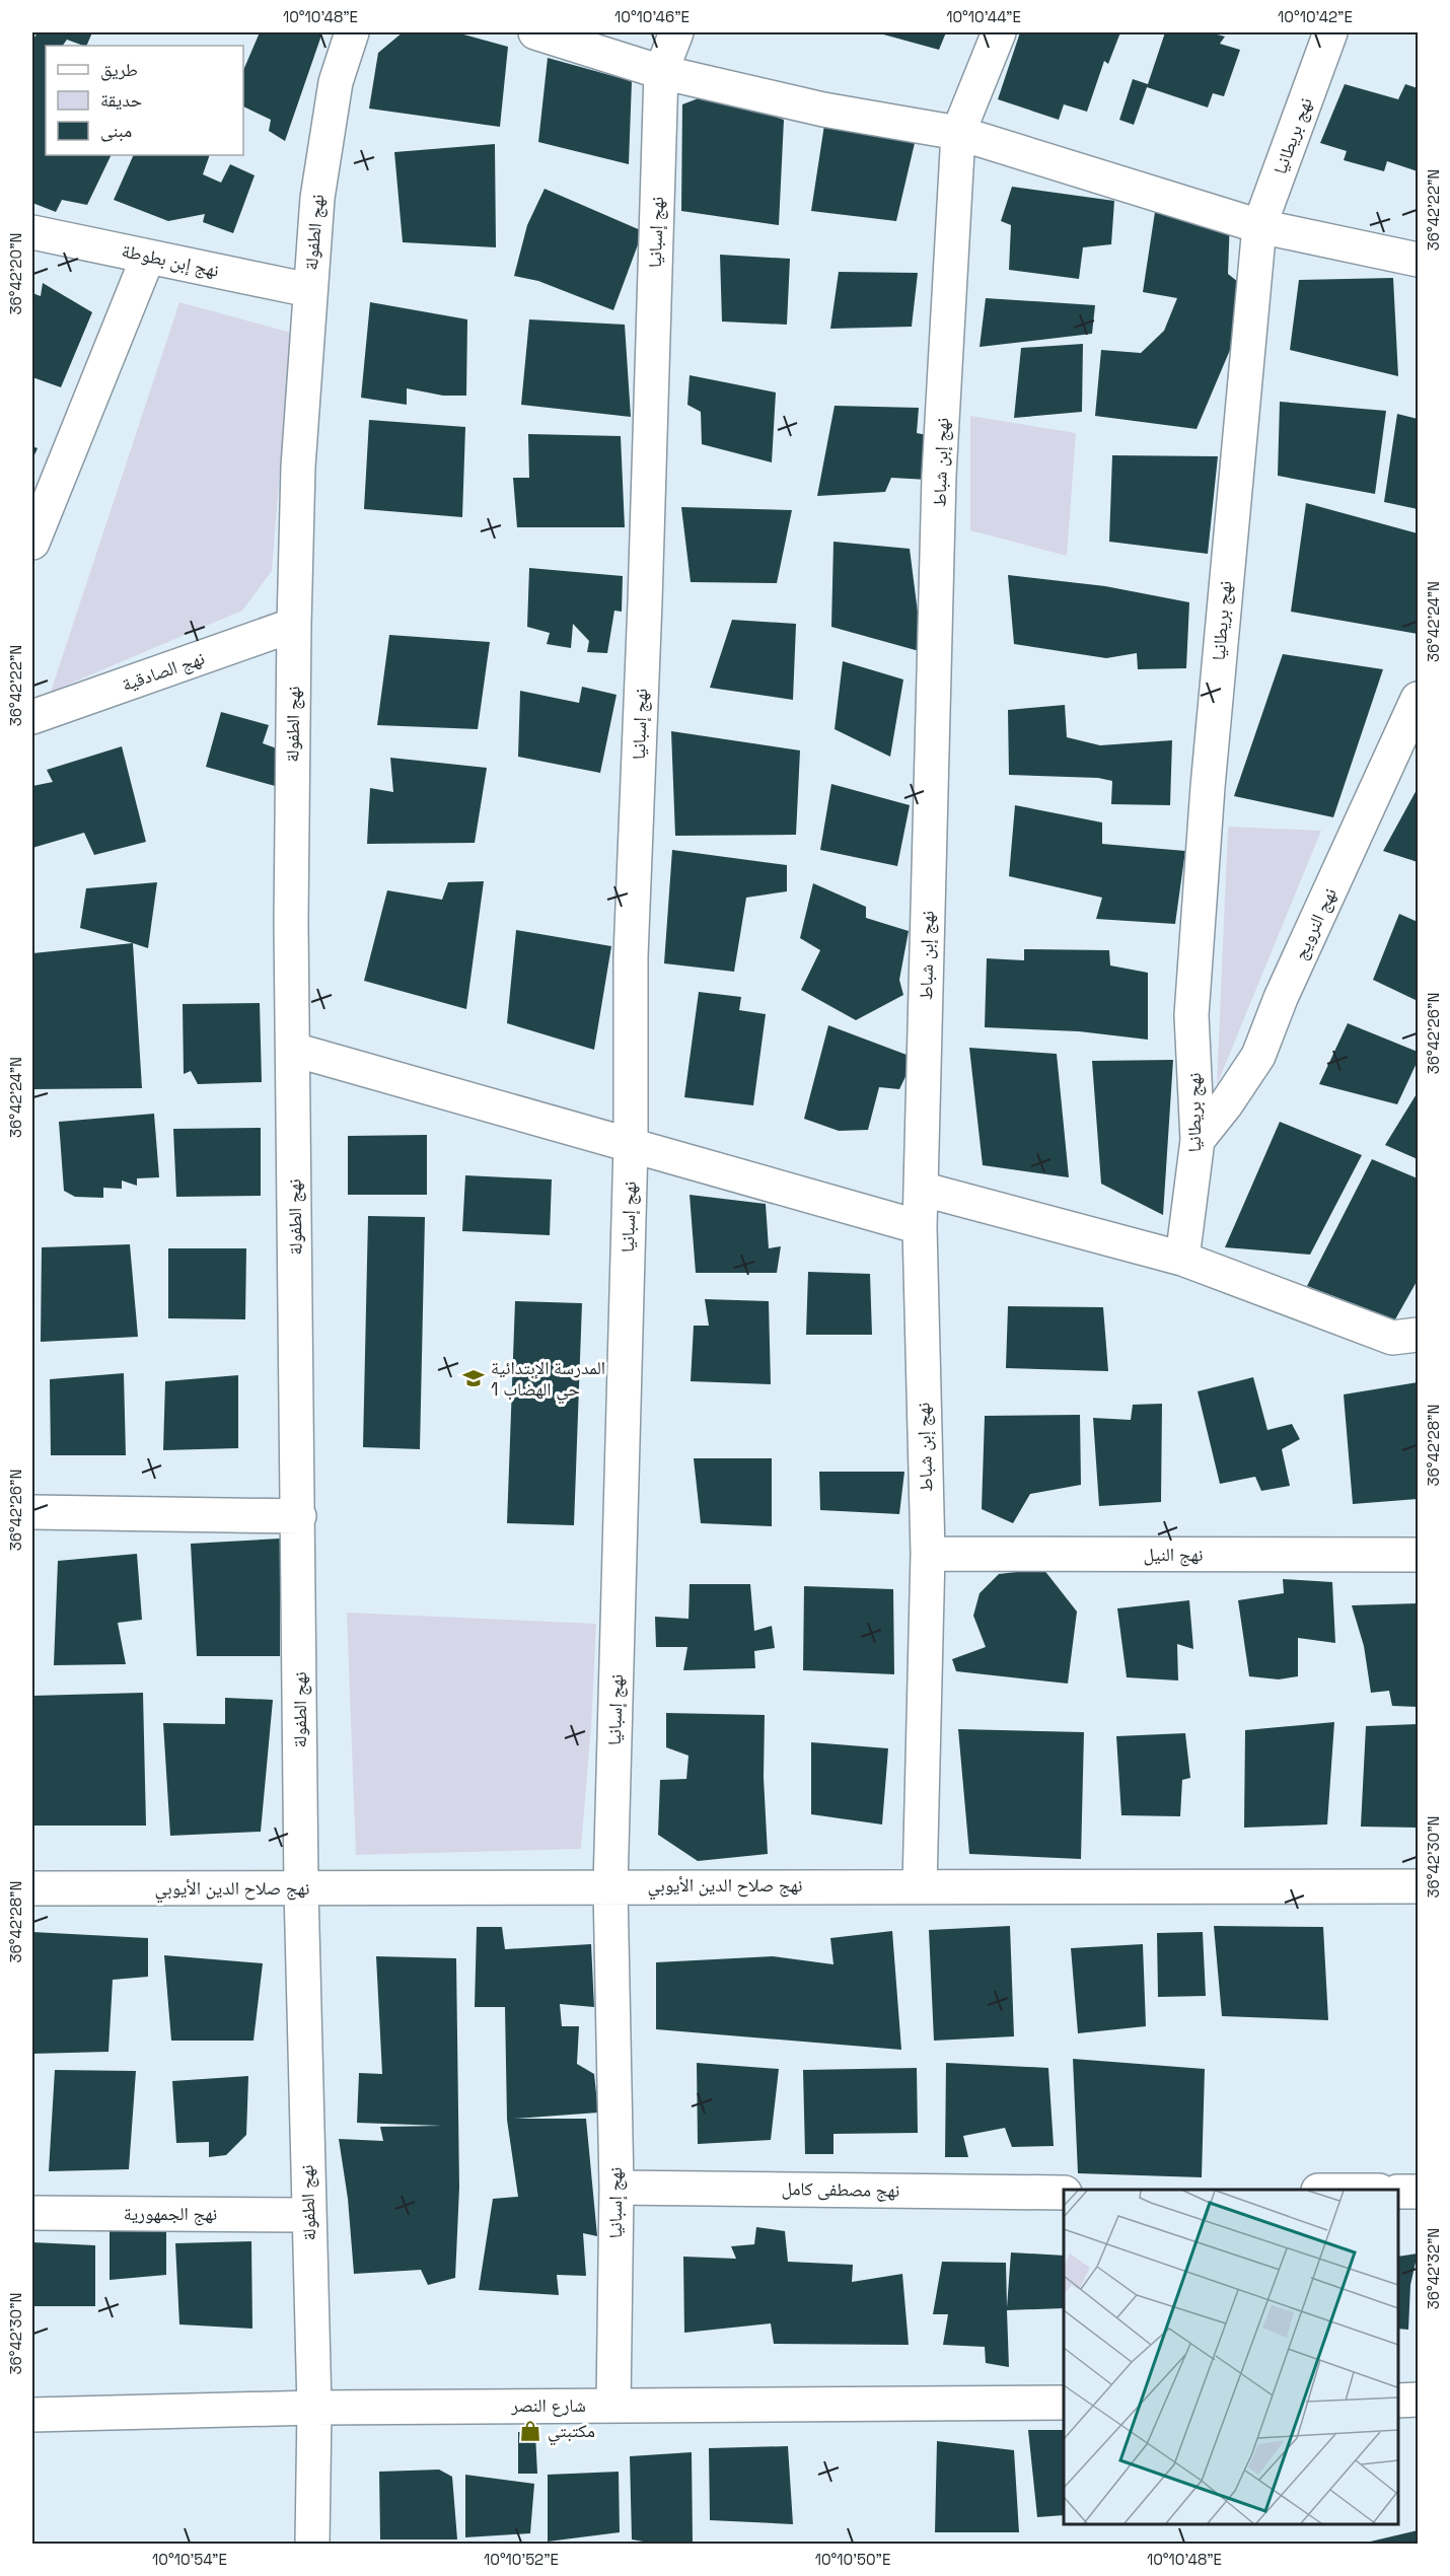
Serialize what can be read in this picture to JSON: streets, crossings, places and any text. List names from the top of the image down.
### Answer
{
  "streets": {
    "street": [
      "نهج بريطانيا",
      "نهج الطفولة",
      "نهج إسبانيا",
      "نهج إبن بطوطة",
      "نهج إبن شباط",
      "نهج الصادقية",
      "نهج النرويج",
      "نهج النيل",
      "نهج صلاح الدين الأيوبي",
      "نهج مصطفى كامل",
      "نهج الجمهورية",
      "شارع النصر"
    ]
  },
  "crossings": [
    ["نهج بريطانيا", "نهج النرويج"],
    ["نهج الطفولة", "نهج إبن بطوطة"],
    ["نهج الطفولة", "نهج الصادقية"],
    ["نهج الطفولة", "نهج صلاح الدين الأيوبي"],
    ["نهج الطفولة", "نهج الجمهورية"],
    ["نهج الطفولة", "شارع النصر"],
    ["نهج إسبانيا", "نهج صلاح الدين الأيوبي"],
    ["نهج إسبانيا", "نهج مصطفى كامل"],
    ["نهج إسبانيا", "شارع النصر"],
    ["نهج إبن شباط", "نهج النيل"],
    ["نهج إبن شباط", "نهج صلاح الدين الأيوبي"]
  ],
  "places": {
    "school or university": ["المدرسة الإبتدائية حي الهضاب 1"],
    "shop": ["مكتبتي"]
  },
  "legend": ["طريق", "حديقة", "مبنى"],
  "coordinates": [
    "10°10'48\"E",
    "10°10'46\"E",
    "10°10'44\"E",
    "10°10'42\"E",
    "36°42'22\"N",
    "36°42'20\"N",
    "36°42'24\"N",
    "36°42'26\"N",
    "36°42'28\"N",
    "36°42'30\"N",
    "36°42'32\"N",
    "10°10'54\"E",
    "10°10'52\"E",
    "10°10'50\"E"
  ]
}
